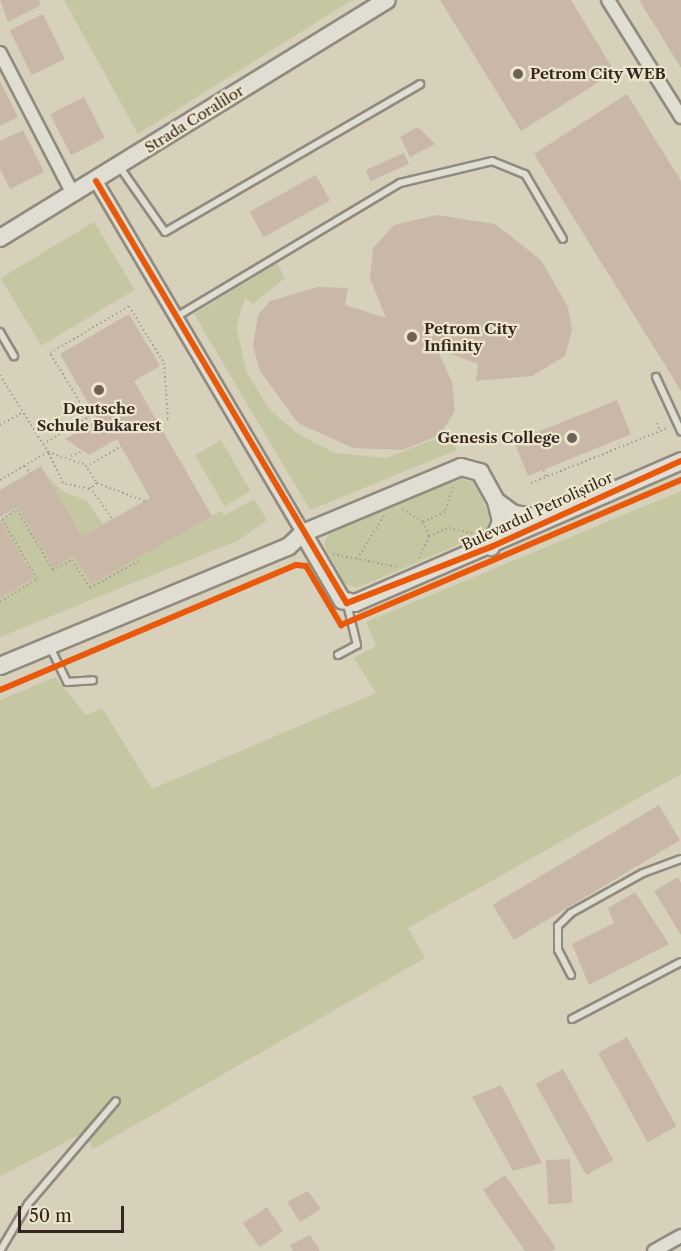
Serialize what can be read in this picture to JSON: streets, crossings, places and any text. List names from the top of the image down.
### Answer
{
  "streets": {
    "street": ["Strada Coralilor", "Bulevardul Petroliștilor"]
  },
  "places": [
    "Petrom City WEB",
    "Petrom City Infinity",
    "Deutsche Schule Bukarest",
    "Genesis College"
  ],
  "scale_bar": "50 m"
}
